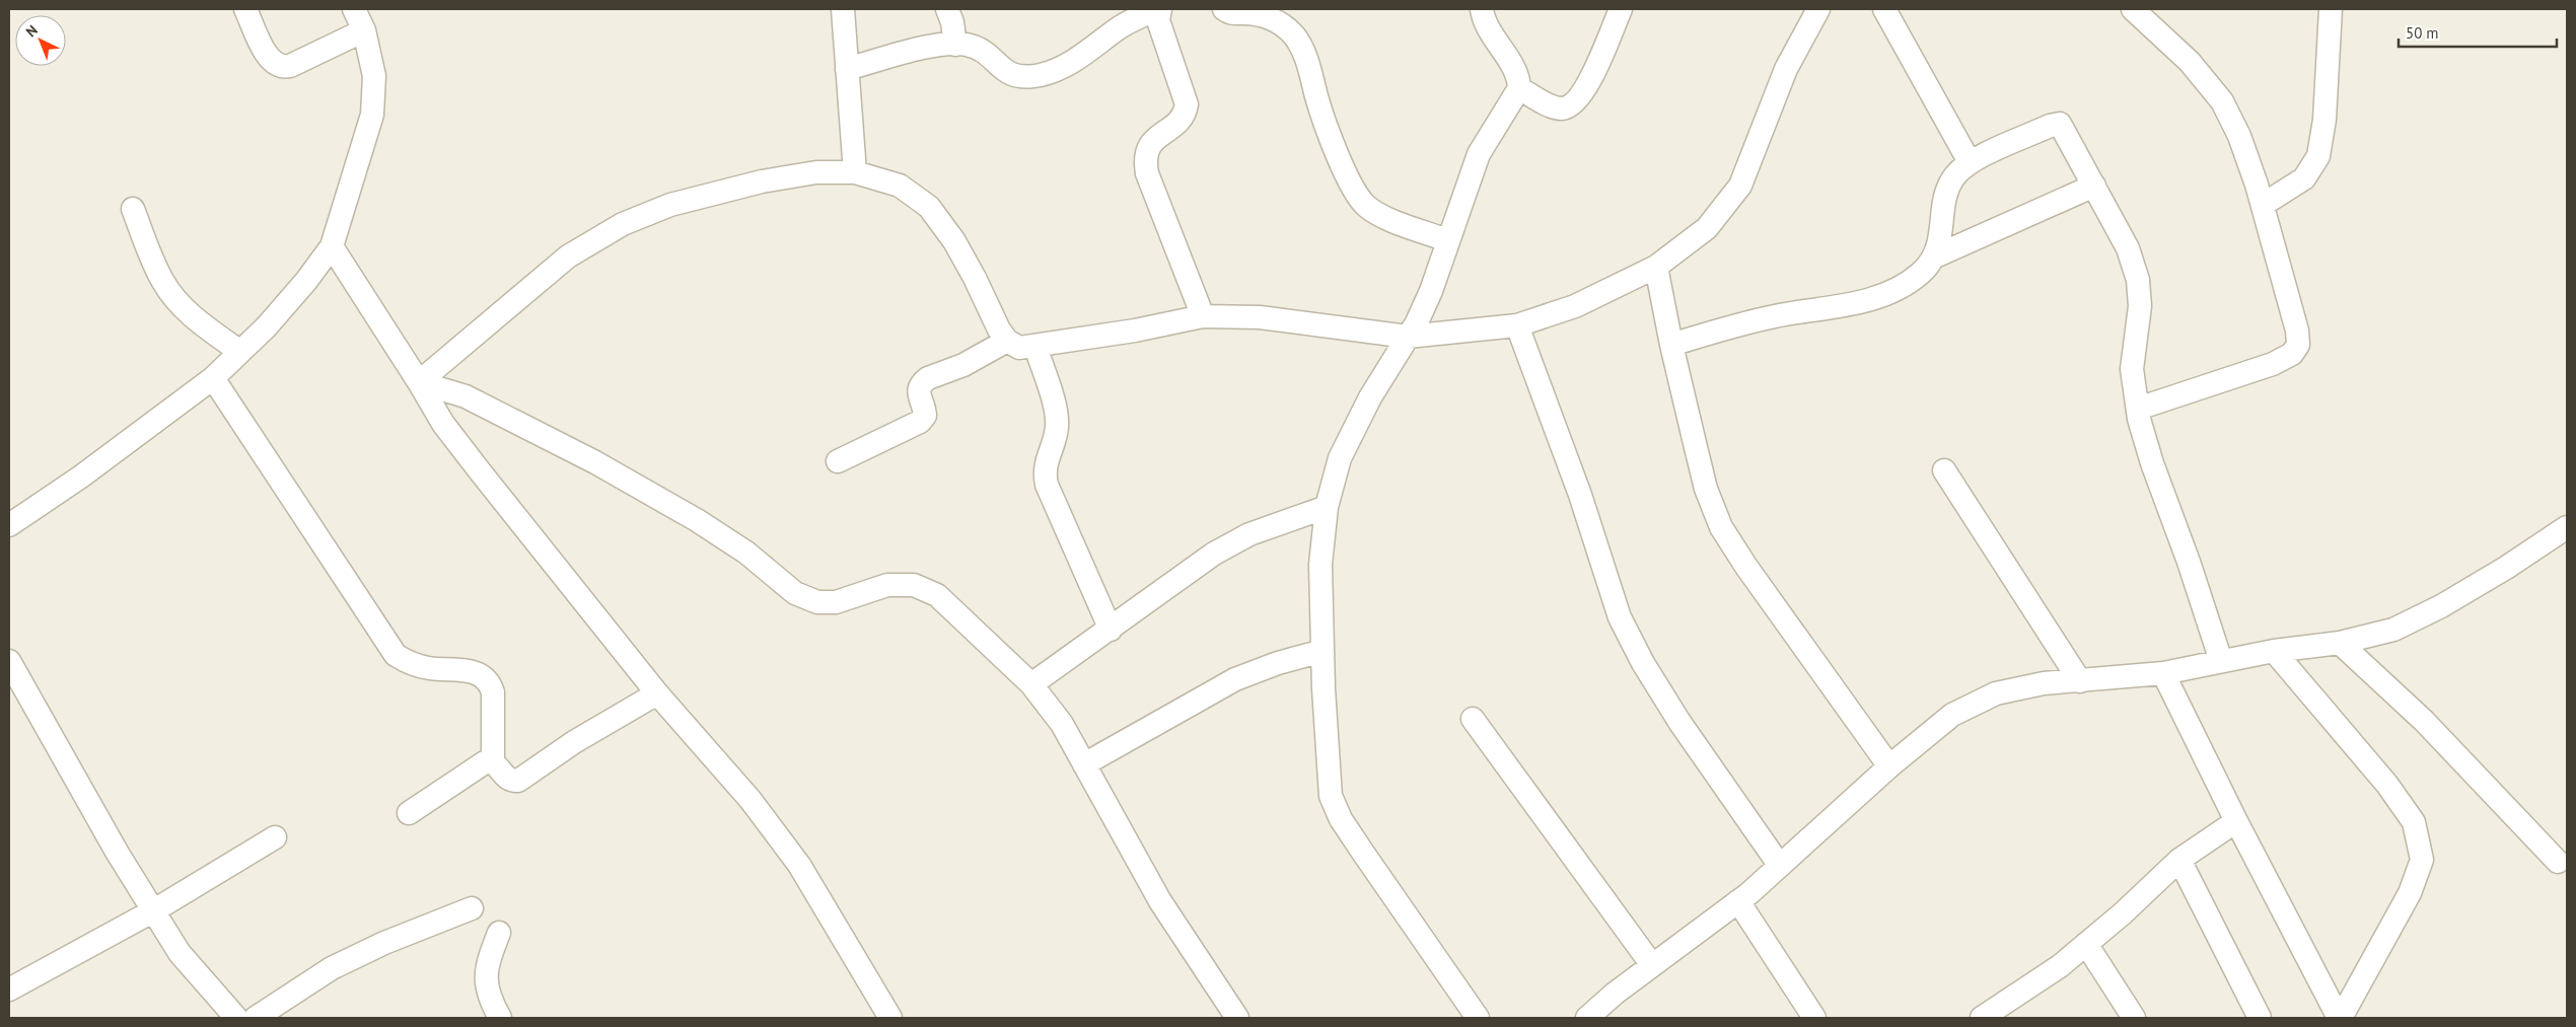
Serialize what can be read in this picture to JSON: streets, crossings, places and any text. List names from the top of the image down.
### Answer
{
  "scale_bar": "50 m",
  "north": "top left"
}
